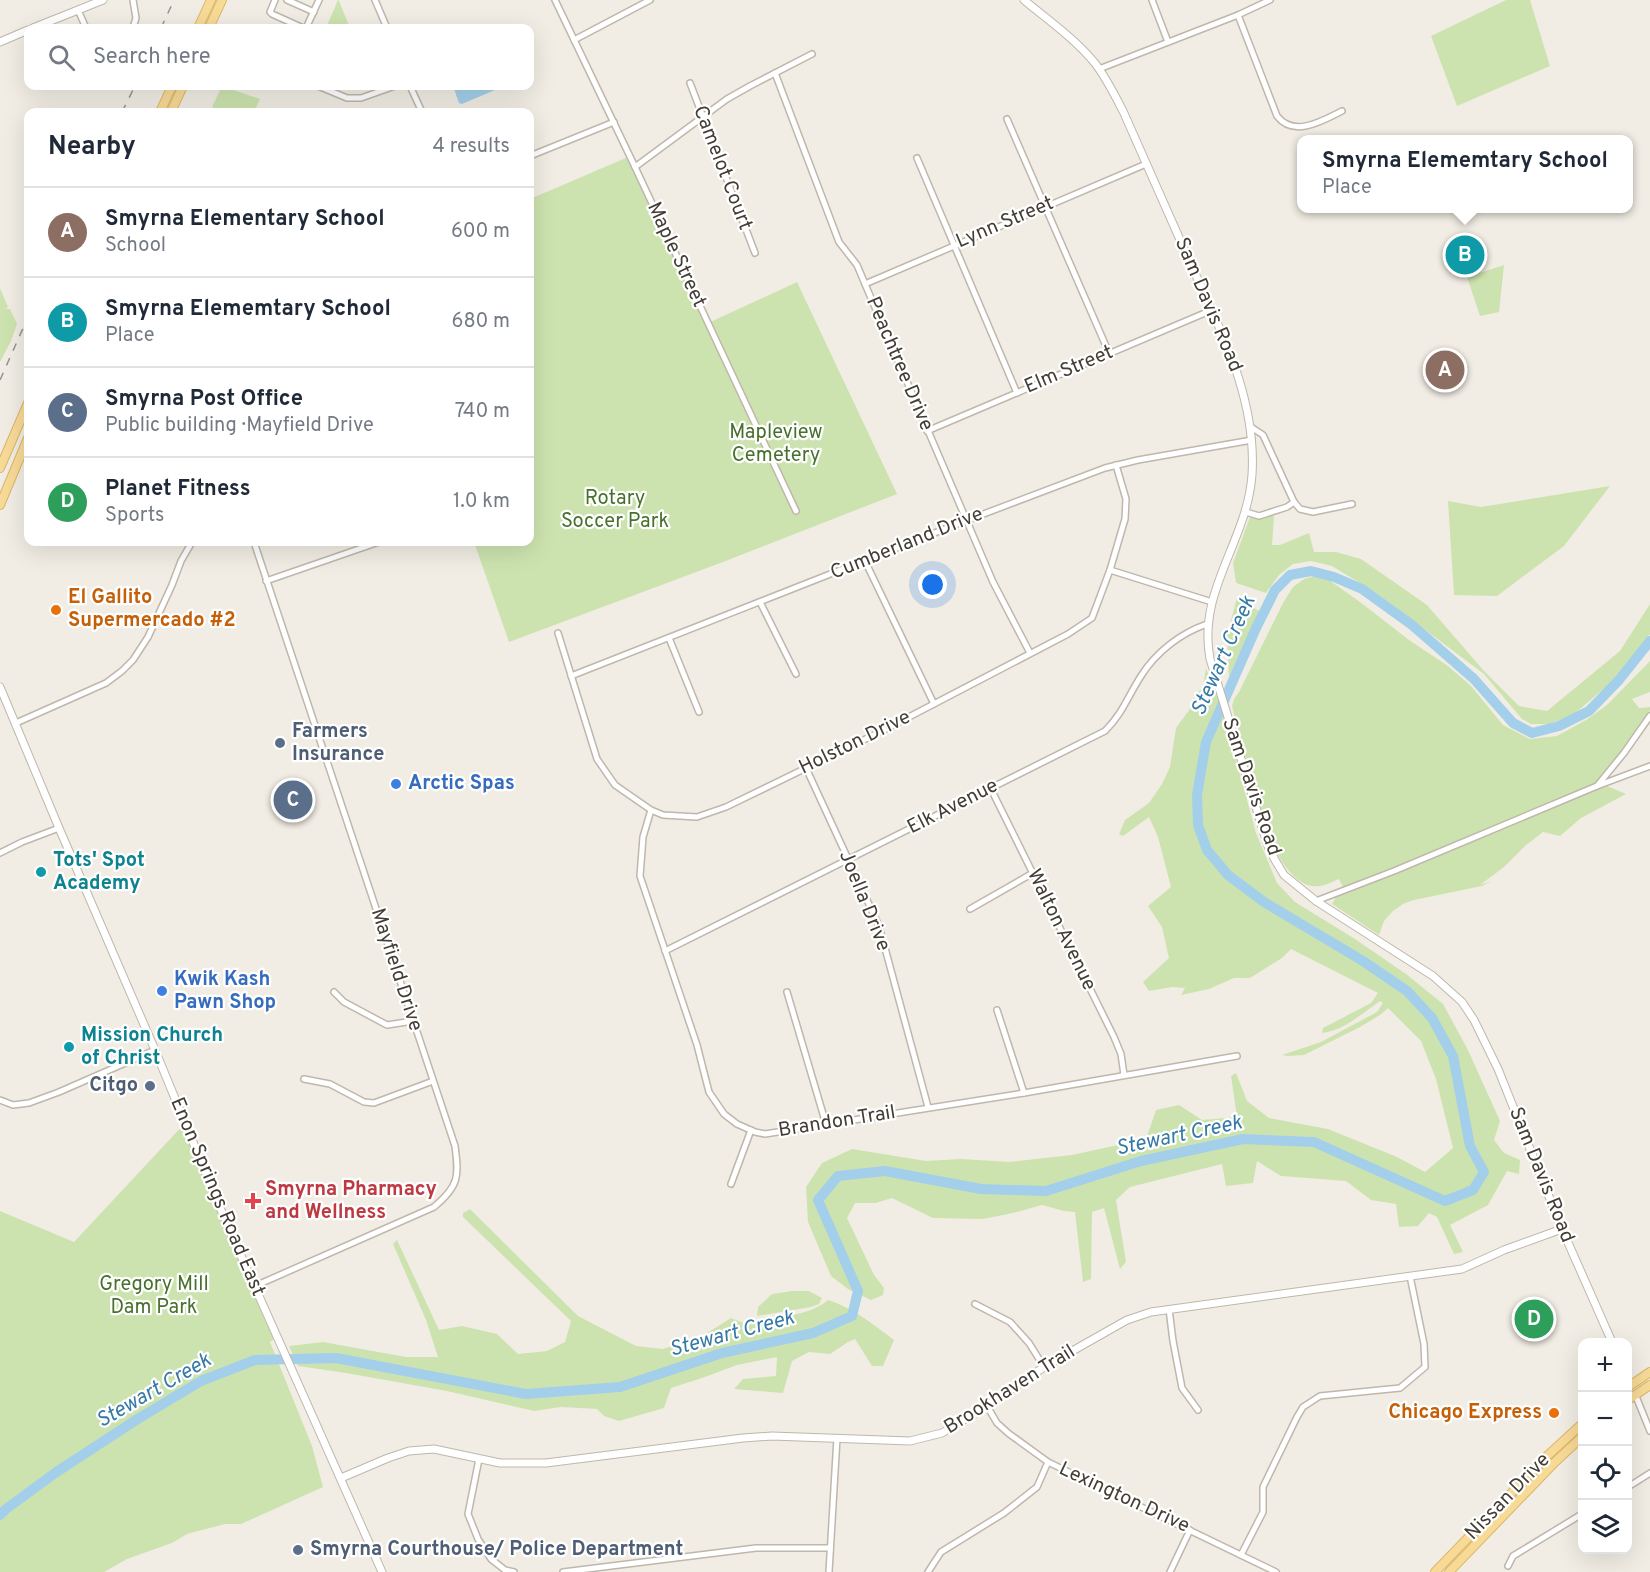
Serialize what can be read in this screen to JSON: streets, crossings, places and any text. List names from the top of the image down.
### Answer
{
  "streets": {
    "main road": ["Nissan Drive"],
    "street": [
      "Camelot Court",
      "Lynn Street",
      "Maple Street",
      "Sam Davis Road",
      "Peachtree Drive",
      "Elm Street",
      "Cumberland Drive",
      "Holston Drive",
      "Elk Avenue",
      "Joella Drive",
      "Walton Avenue",
      "Mayfield Drive",
      "Brandon Trail",
      "Enon Springs Road East",
      "Brookhaven Trail",
      "Lexington Drive"
    ]
  },
  "crossings": [
    ["Lynn Street", "Sam Davis Road"],
    ["Lynn Street", "Peachtree Drive"],
    ["Sam Davis Road", "Elm Street"],
    ["Sam Davis Road", "Cumberland Drive"],
    ["Sam Davis Road", "Elk Avenue"],
    ["Sam Davis Road", "Brookhaven Trail"],
    ["Peachtree Drive", "Elm Street"],
    ["Peachtree Drive", "Cumberland Drive"],
    ["Peachtree Drive", "Holston Drive"],
    ["Cumberland Drive", "Holston Drive"],
    ["Holston Drive", "Joella Drive"],
    ["Holston Drive", "Brandon Trail"],
    ["Elk Avenue", "Joella Drive"],
    ["Elk Avenue", "Walton Avenue"],
    ["Elk Avenue", "Brandon Trail"],
    ["Joella Drive", "Brandon Trail"],
    ["Walton Avenue", "Brandon Trail"],
    ["Mayfield Drive", "Enon Springs Road East"],
    ["Enon Springs Road East", "Brookhaven Trail"],
    ["Brookhaven Trail", "Lexington Drive"]
  ],
  "water": ["Stewart Creek"],
  "parks": ["Mapleview Cemetery", "Rotary Soccer Park", "Gregory Mill Dam Park"],
  "places": {
    "other": [
      "El Gallito Supermercado #2",
      "Farmers Insurance",
      "Arctic Spas",
      "Tots' Spot Academy",
      "Kwik Kash Pawn Shop",
      "Mission Church of Christ",
      "Citgo",
      "Chicago Express",
      "Smyrna Courthouse/ Police Department"
    ],
    "health": ["Smyrna Pharmacy and Wellness"]
  },
  "page": {
    "search": "Search here",
    "heading": ["Nearby", "4 results"],
    "popup": ["Smyrna Elememtary School", "Place"],
    "list": [
      {
        "mark": "A",
        "name": "Smyrna Elementary School",
        "note": "School",
        "value": "600 m"
      },
      {
        "mark": "B",
        "name": "Smyrna Elememtary School",
        "note": "Place",
        "value": "680 m"
      },
      {
        "mark": "C",
        "name": "Smyrna Post Office",
        "note": "Public building · Mayfield Drive",
        "value": "740 m"
      },
      {
        "mark": "D",
        "name": "Planet Fitness",
        "note": "Sports",
        "value": "1.0 km"
      }
    ],
    "pins": [
      "B",
      "A",
      "C",
      "D"
    ],
    "map_buttons": ["+", "−"]
  }
}
